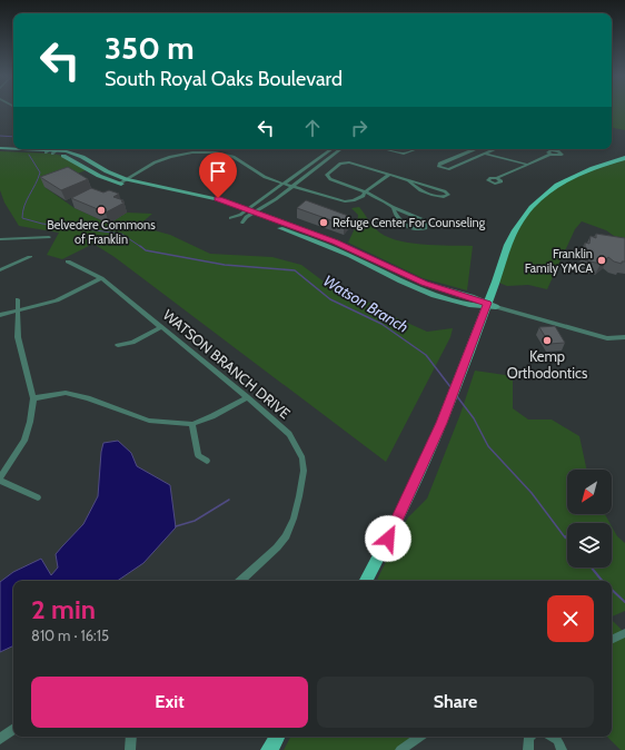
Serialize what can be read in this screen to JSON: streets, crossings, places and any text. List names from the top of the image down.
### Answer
{
  "streets": {
    "street": ["WATSON BRANCH DRIVE"]
  },
  "water": ["Watson Branch"],
  "places": [
    "Belvedere Commons of Franklin",
    "Refuge Center For Counseling",
    "Franklin Family YMCA",
    "Kemp Orthodontics"
  ],
  "north": "bottom left",
  "page": {
    "turn": ["350 m", "South Royal Oaks Boulevard"],
    "heading": ["2 min", "810 m · 16:15"],
    "buttons": ["Exit", "Share"]
  }
}
